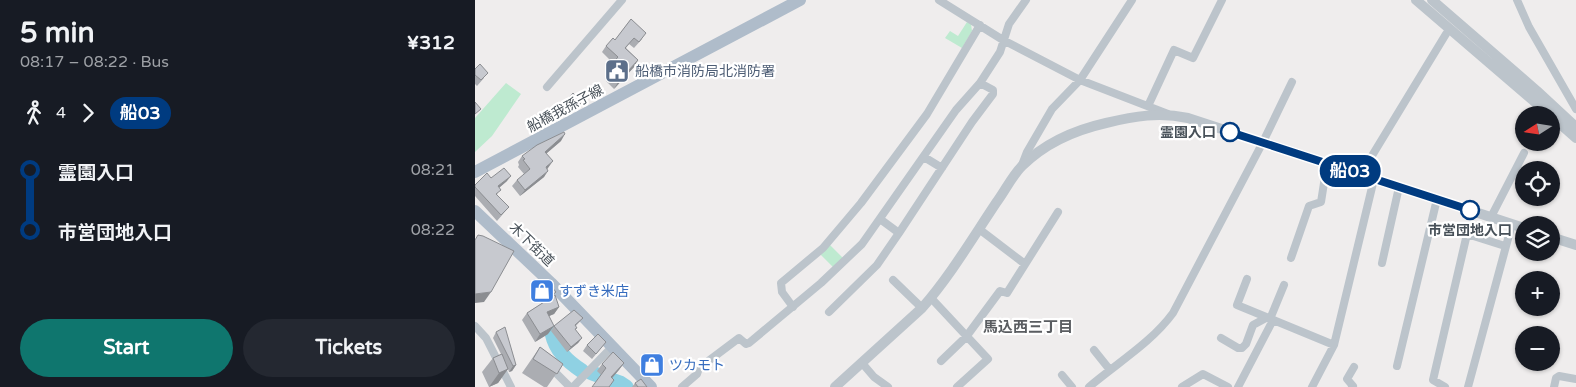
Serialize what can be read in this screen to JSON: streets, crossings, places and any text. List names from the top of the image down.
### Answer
{
  "streets": {
    "main road": ["船橋我孫子線", "木下街道"]
  },
  "districts": ["馬込西三丁目"],
  "places": {
    "public building": ["船橋市消防局北消防署"],
    "other": ["霊園入口", "市営団地入口"],
    "shop": ["すずき米店", "ツカモト"]
  },
  "lines": ["bus line 船03"],
  "north": "left",
  "page": {
    "heading": ["5 min", "08:17 – 08:22 · Bus", "¥312"],
    "on_map": "船03",
    "legs": ["4", "船03"],
    "map_buttons": ["+", "−"],
    "list": [
      {
        "name": "霊園入口",
        "value": "08:21"
      },
      {
        "name": "市営団地入口",
        "value": "08:22"
      }
    ],
    "buttons": ["Start", "Tickets"]
  }
}
